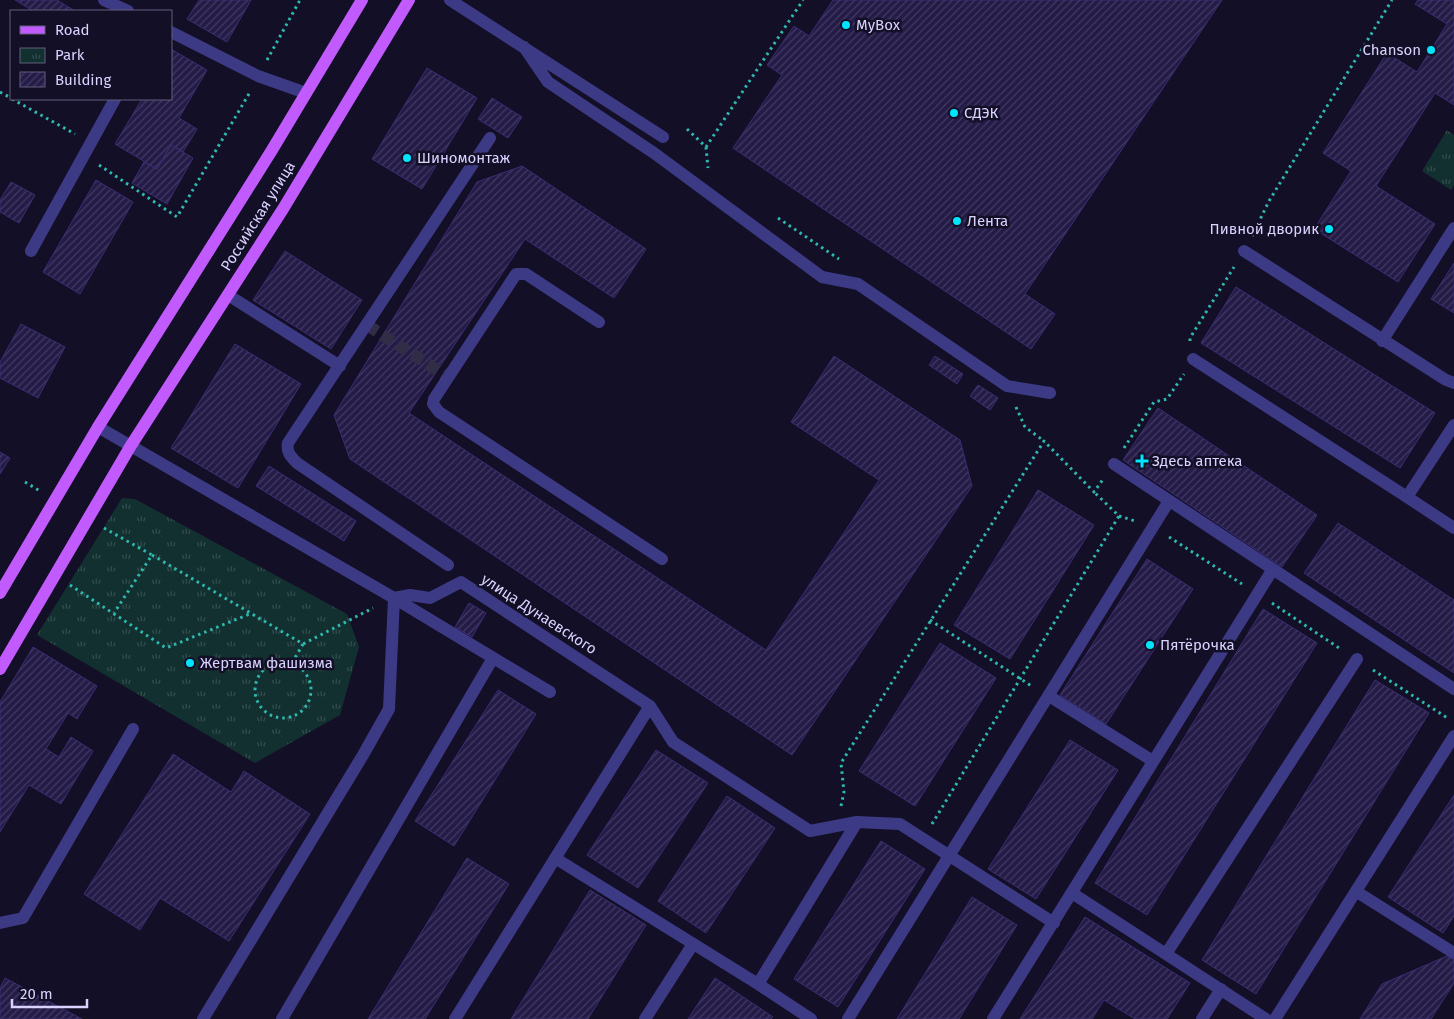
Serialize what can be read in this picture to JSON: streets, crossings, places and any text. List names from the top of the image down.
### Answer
{
  "streets": {
    "main road": ["Российская улица"],
    "street": ["улица Дунаевского"]
  },
  "places": {
    "other": [
      "MyBox",
      "Chanson",
      "СДЭК",
      "Шиномонтаж",
      "Лента",
      "Пивной дворик",
      "Пятёрочка",
      "Жертвам фашизма"
    ],
    "health": ["Здесь аптека"]
  },
  "legend": ["Road", "Park", "Building"],
  "scale_bar": "20 m"
}
